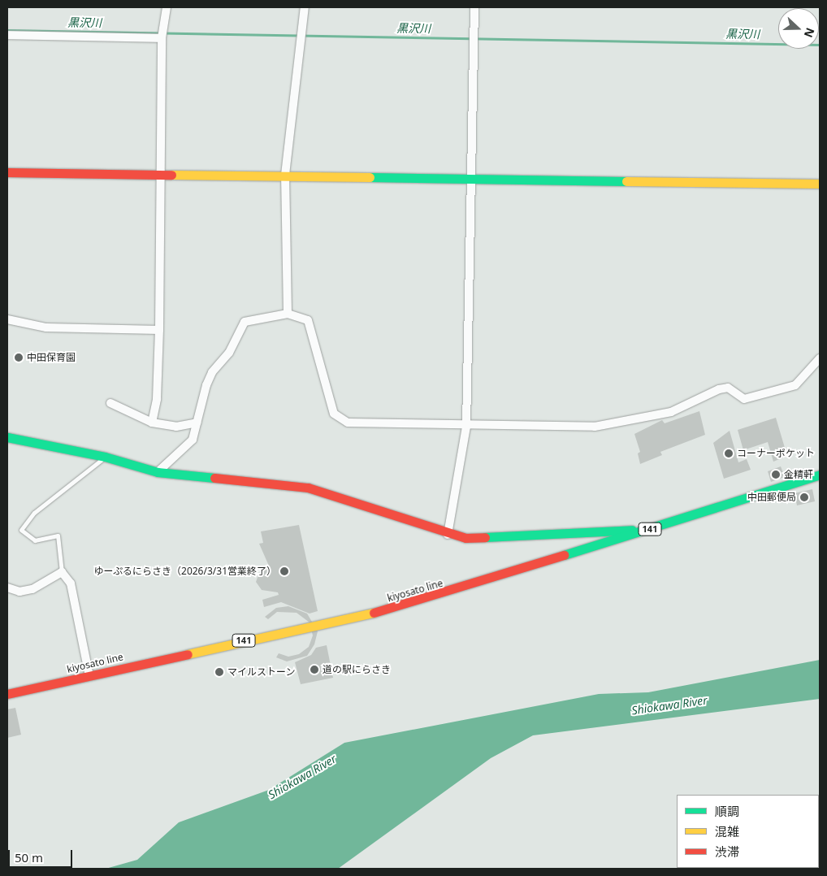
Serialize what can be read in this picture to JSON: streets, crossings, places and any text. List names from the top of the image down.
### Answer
{
  "streets": {
    "main road": ["141", "kiyosato line"]
  },
  "water": ["黒沢川", "Shiokawa River"],
  "places": [
    "中田保育園",
    "コーナーポケット",
    "金精軒",
    "中田郵便局",
    "ゆーぷるにらさき（2026/3/31営業終了）",
    "道の駅にらさき",
    "マイルストーン"
  ],
  "legend": ["順調", "混雑", "渋滞"],
  "scale_bar": "50 m",
  "north": "right"
}
